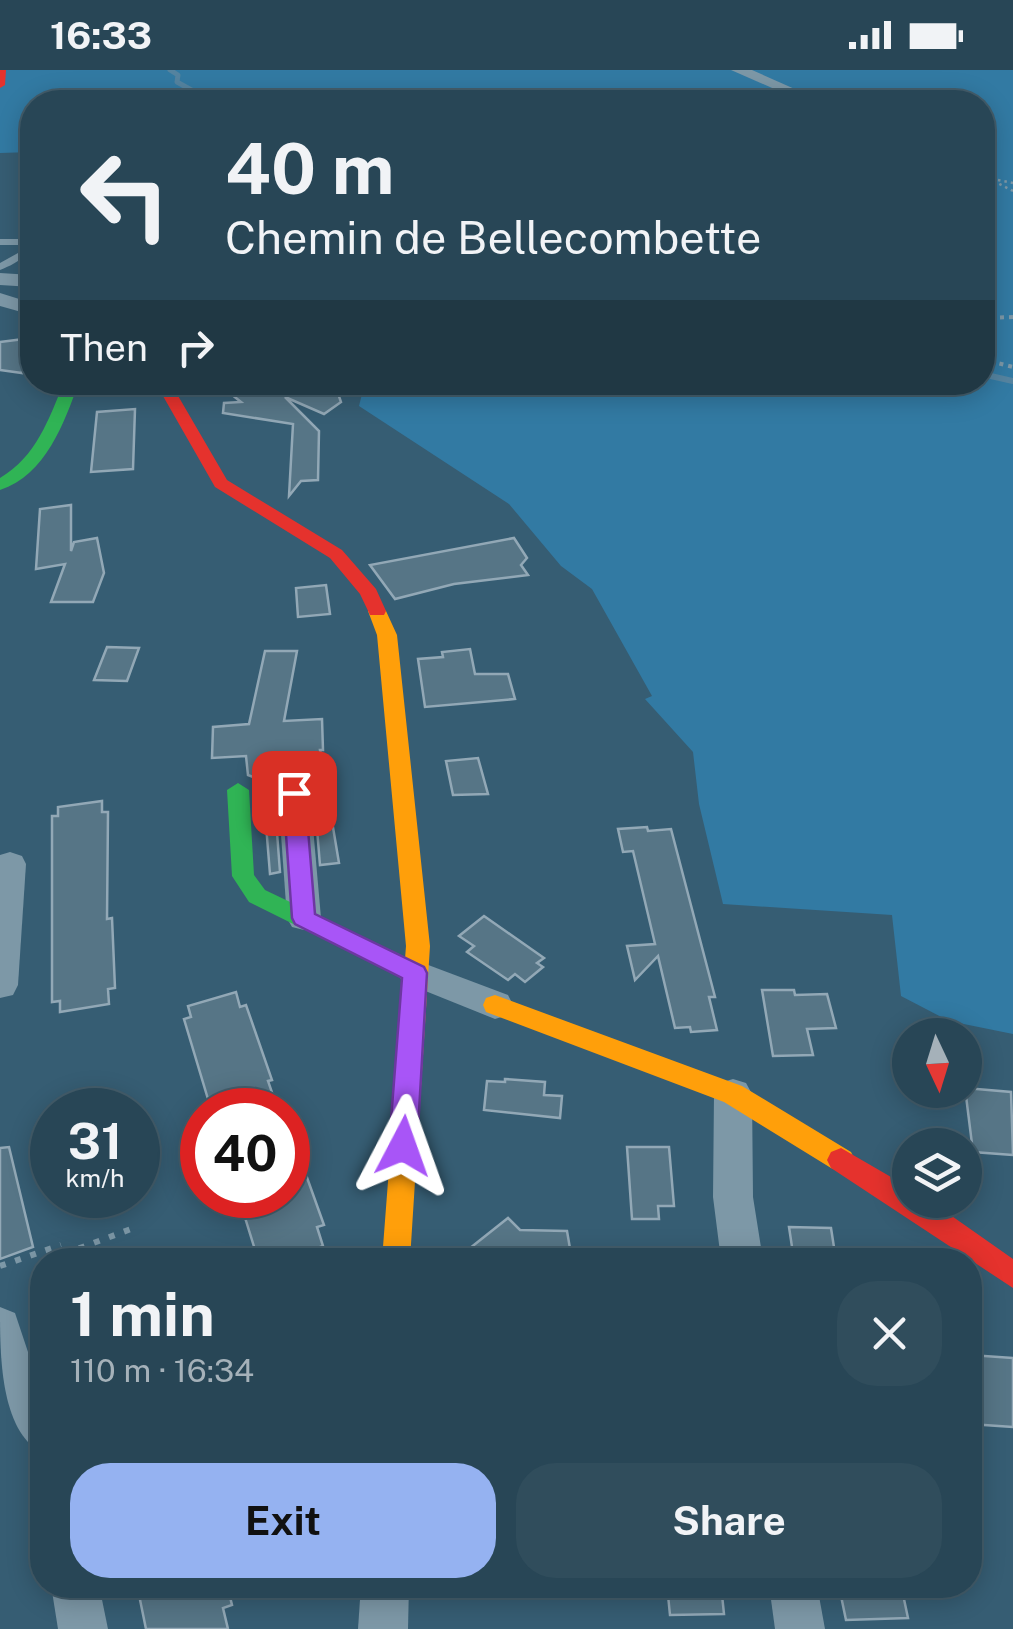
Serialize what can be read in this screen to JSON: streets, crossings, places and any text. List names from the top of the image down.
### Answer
{
  "north": "bottom",
  "page": {
    "status": "16:33",
    "turn": ["40 m", "Chemin de Bellecombette"],
    "then": "Then",
    "speed": "31 km/h",
    "limit": "40",
    "heading": ["1 min", "110 m · 16:34"],
    "buttons": ["Exit", "Share"]
  }
}
